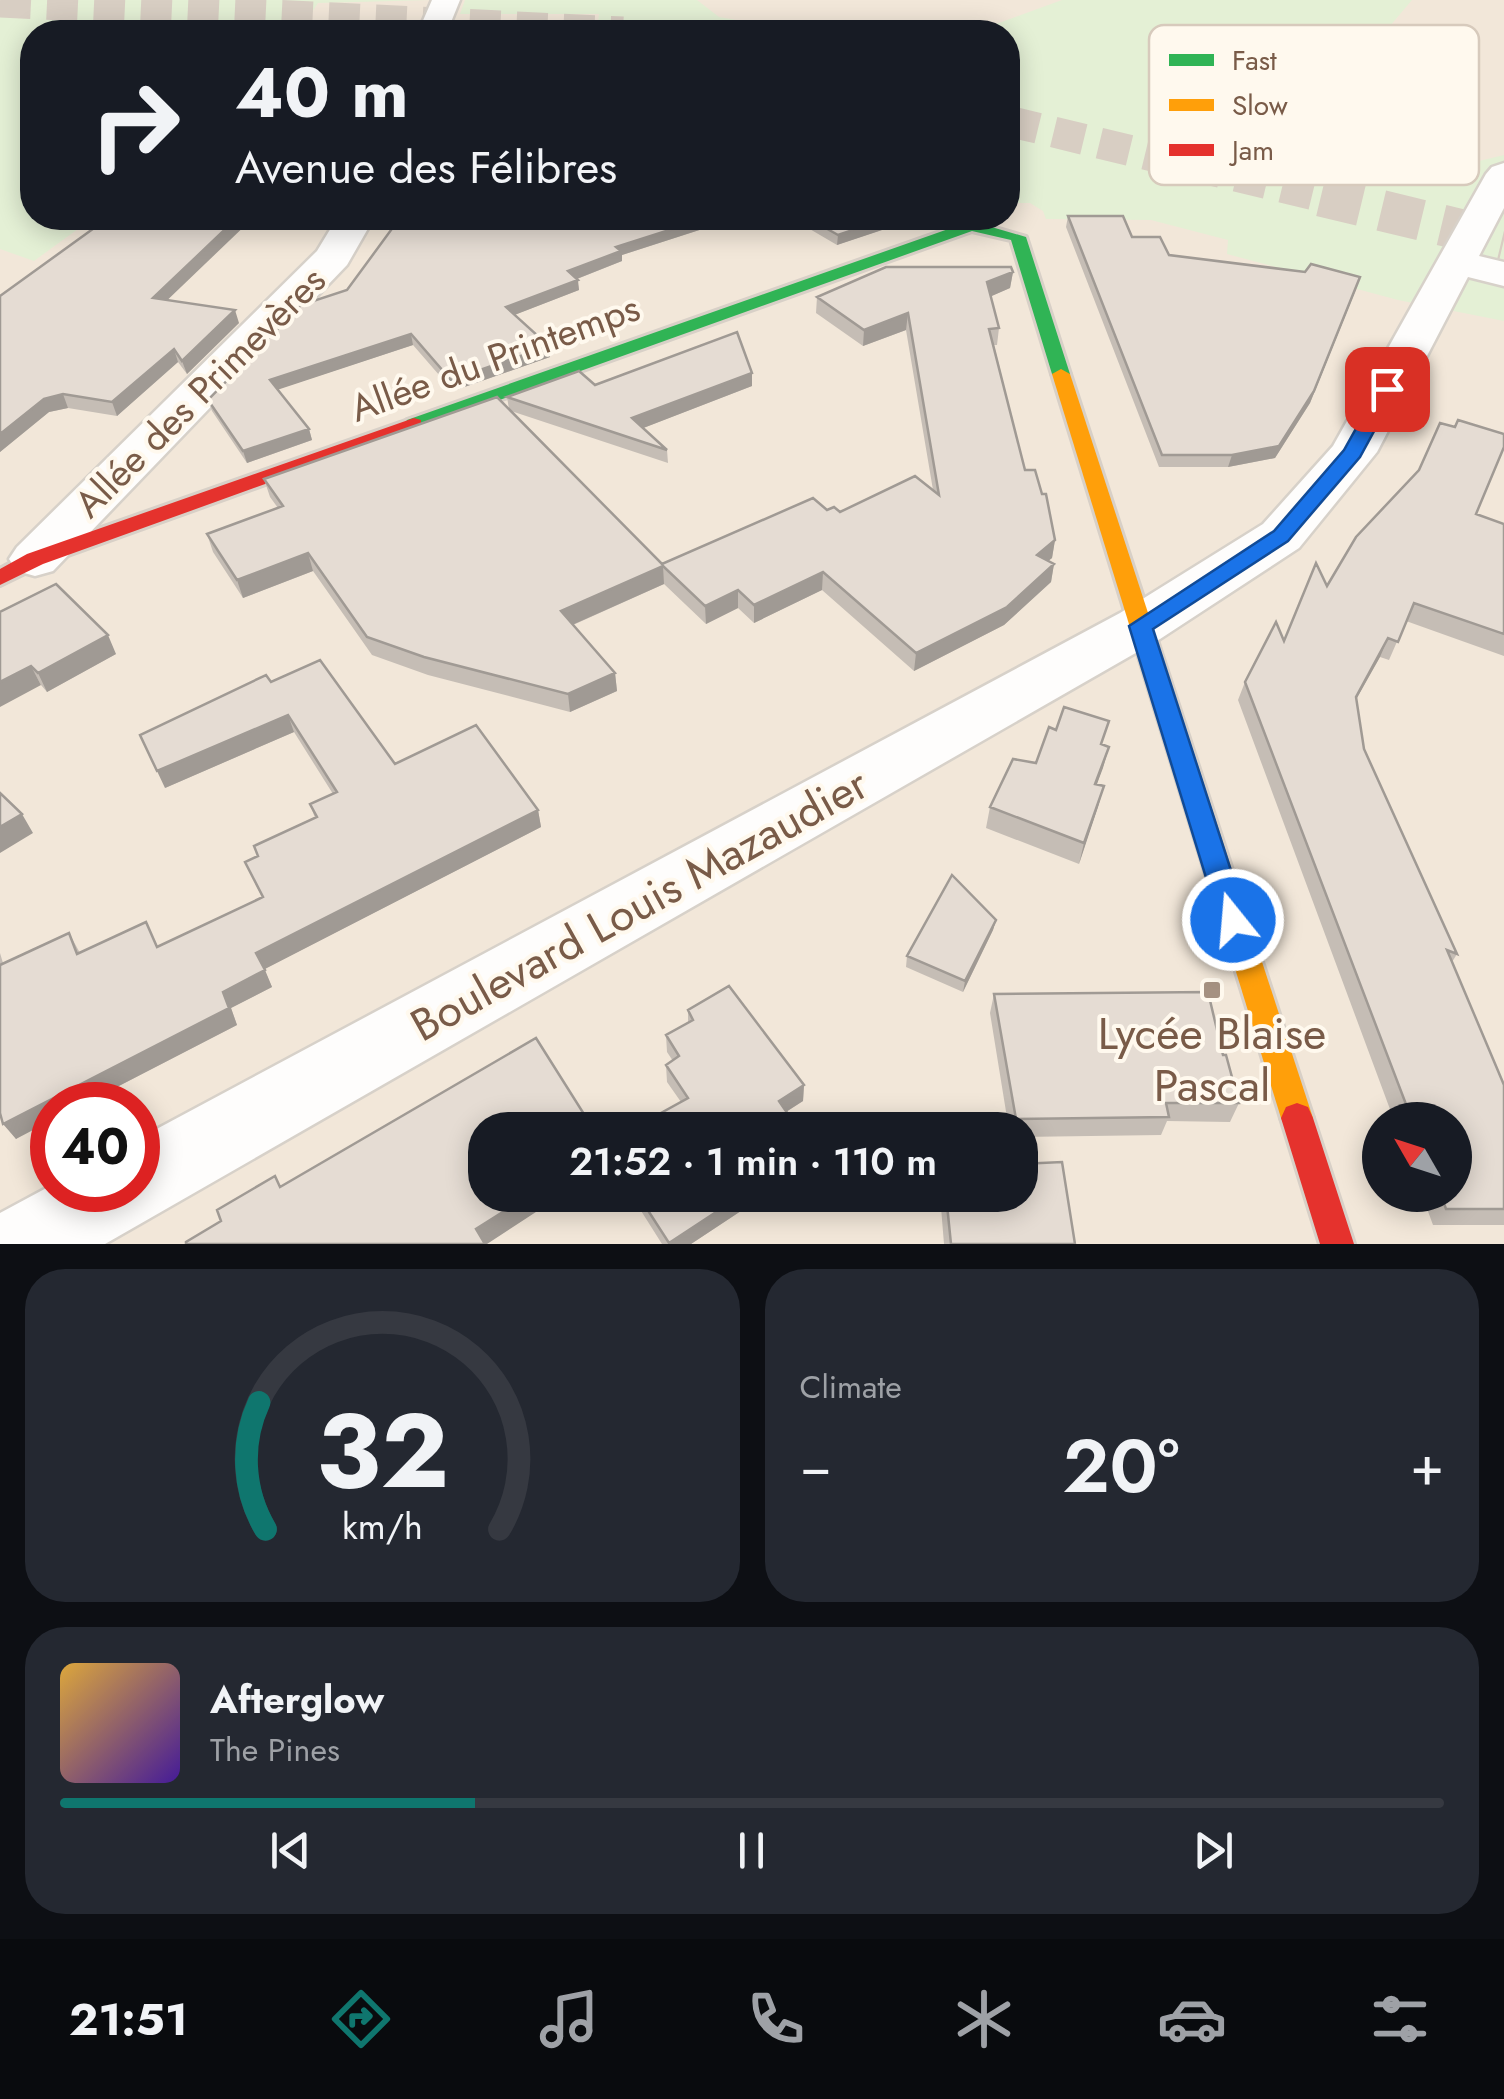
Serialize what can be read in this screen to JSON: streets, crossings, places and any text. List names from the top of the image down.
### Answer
{
  "streets": {
    "street": ["Allée du Printemps", "Allée des Primevères", "Boulevard Louis Mazaudier"]
  },
  "crossings": [
    ["Allée du Printemps", "Allée des Primevères"],
    ["Allée du Printemps", "Boulevard Louis Mazaudier"]
  ],
  "places": {
    "transit": ["Lycée Blaise Pascal"]
  },
  "legend": ["Fast", "Slow", "Jam"],
  "north": "top left",
  "page": {
    "turn": ["40 m", "Avenue des Félibres"],
    "limit": "40",
    "trip": "21:52 · 1 min · 110 m",
    "tile": "Climate",
    "heat": ["−", "20°", "+"],
    "song": ["Afterglow", "The Pines"],
    "tabs": "21:51",
    "gauge": ["32", "km/h"]
  }
}
